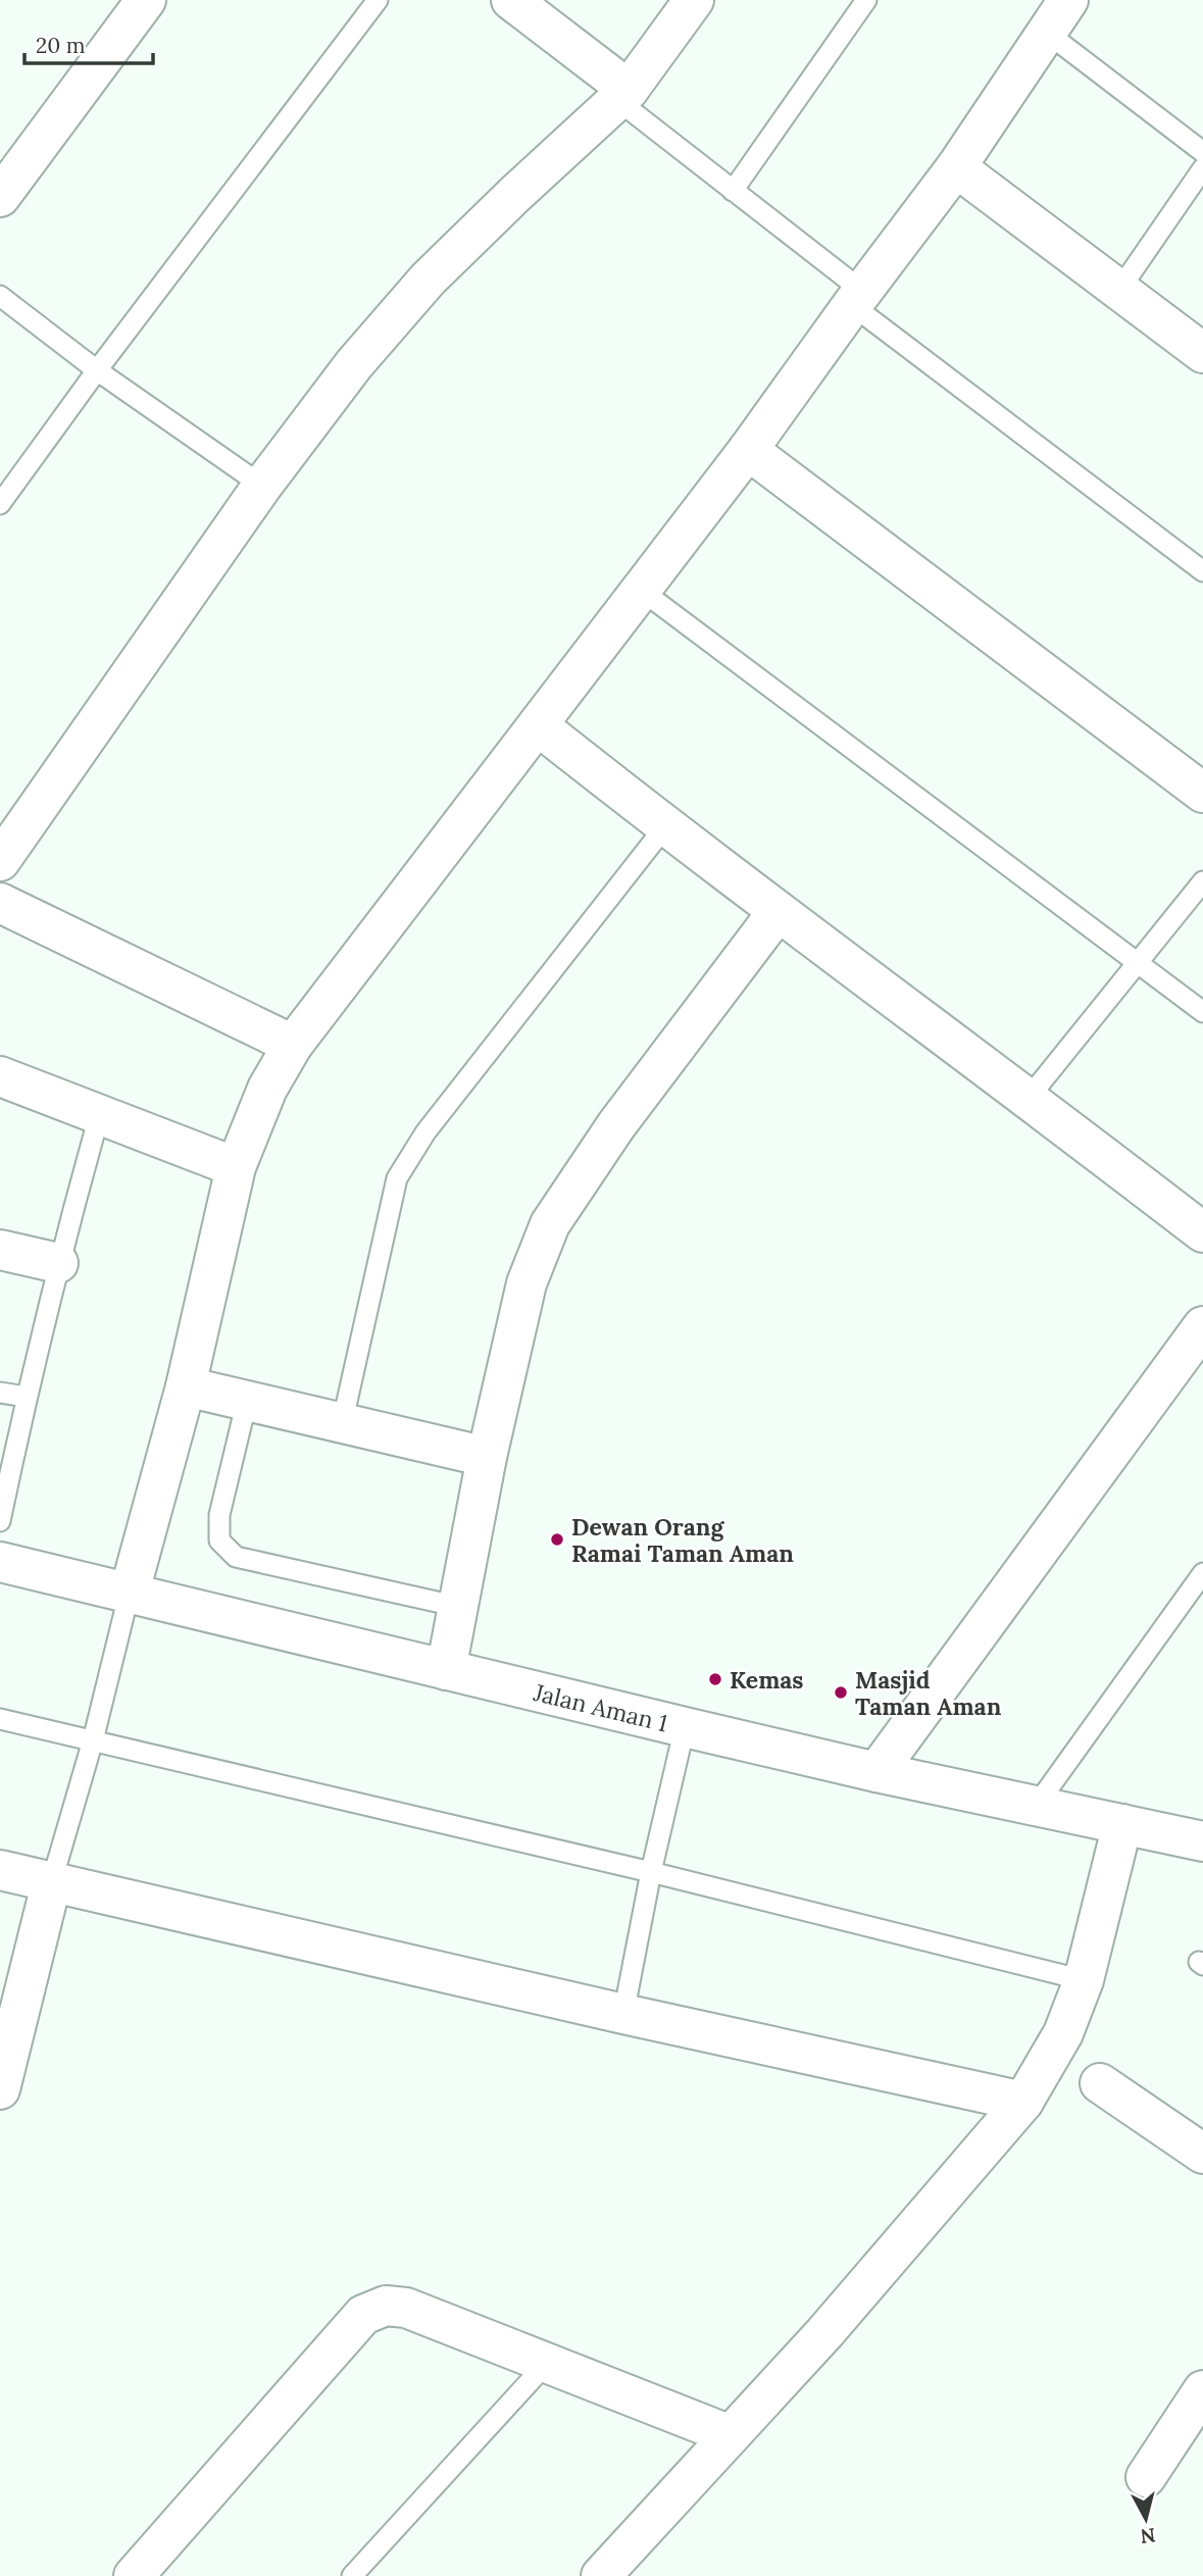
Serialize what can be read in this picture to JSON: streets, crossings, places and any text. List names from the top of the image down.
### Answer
{
  "streets": {
    "street": ["Jalan Aman 1"]
  },
  "places": ["Dewan Orang Ramai Taman Aman", "Kemas", "Masjid Taman Aman"],
  "scale_bar": "20 m",
  "north": "bottom"
}
